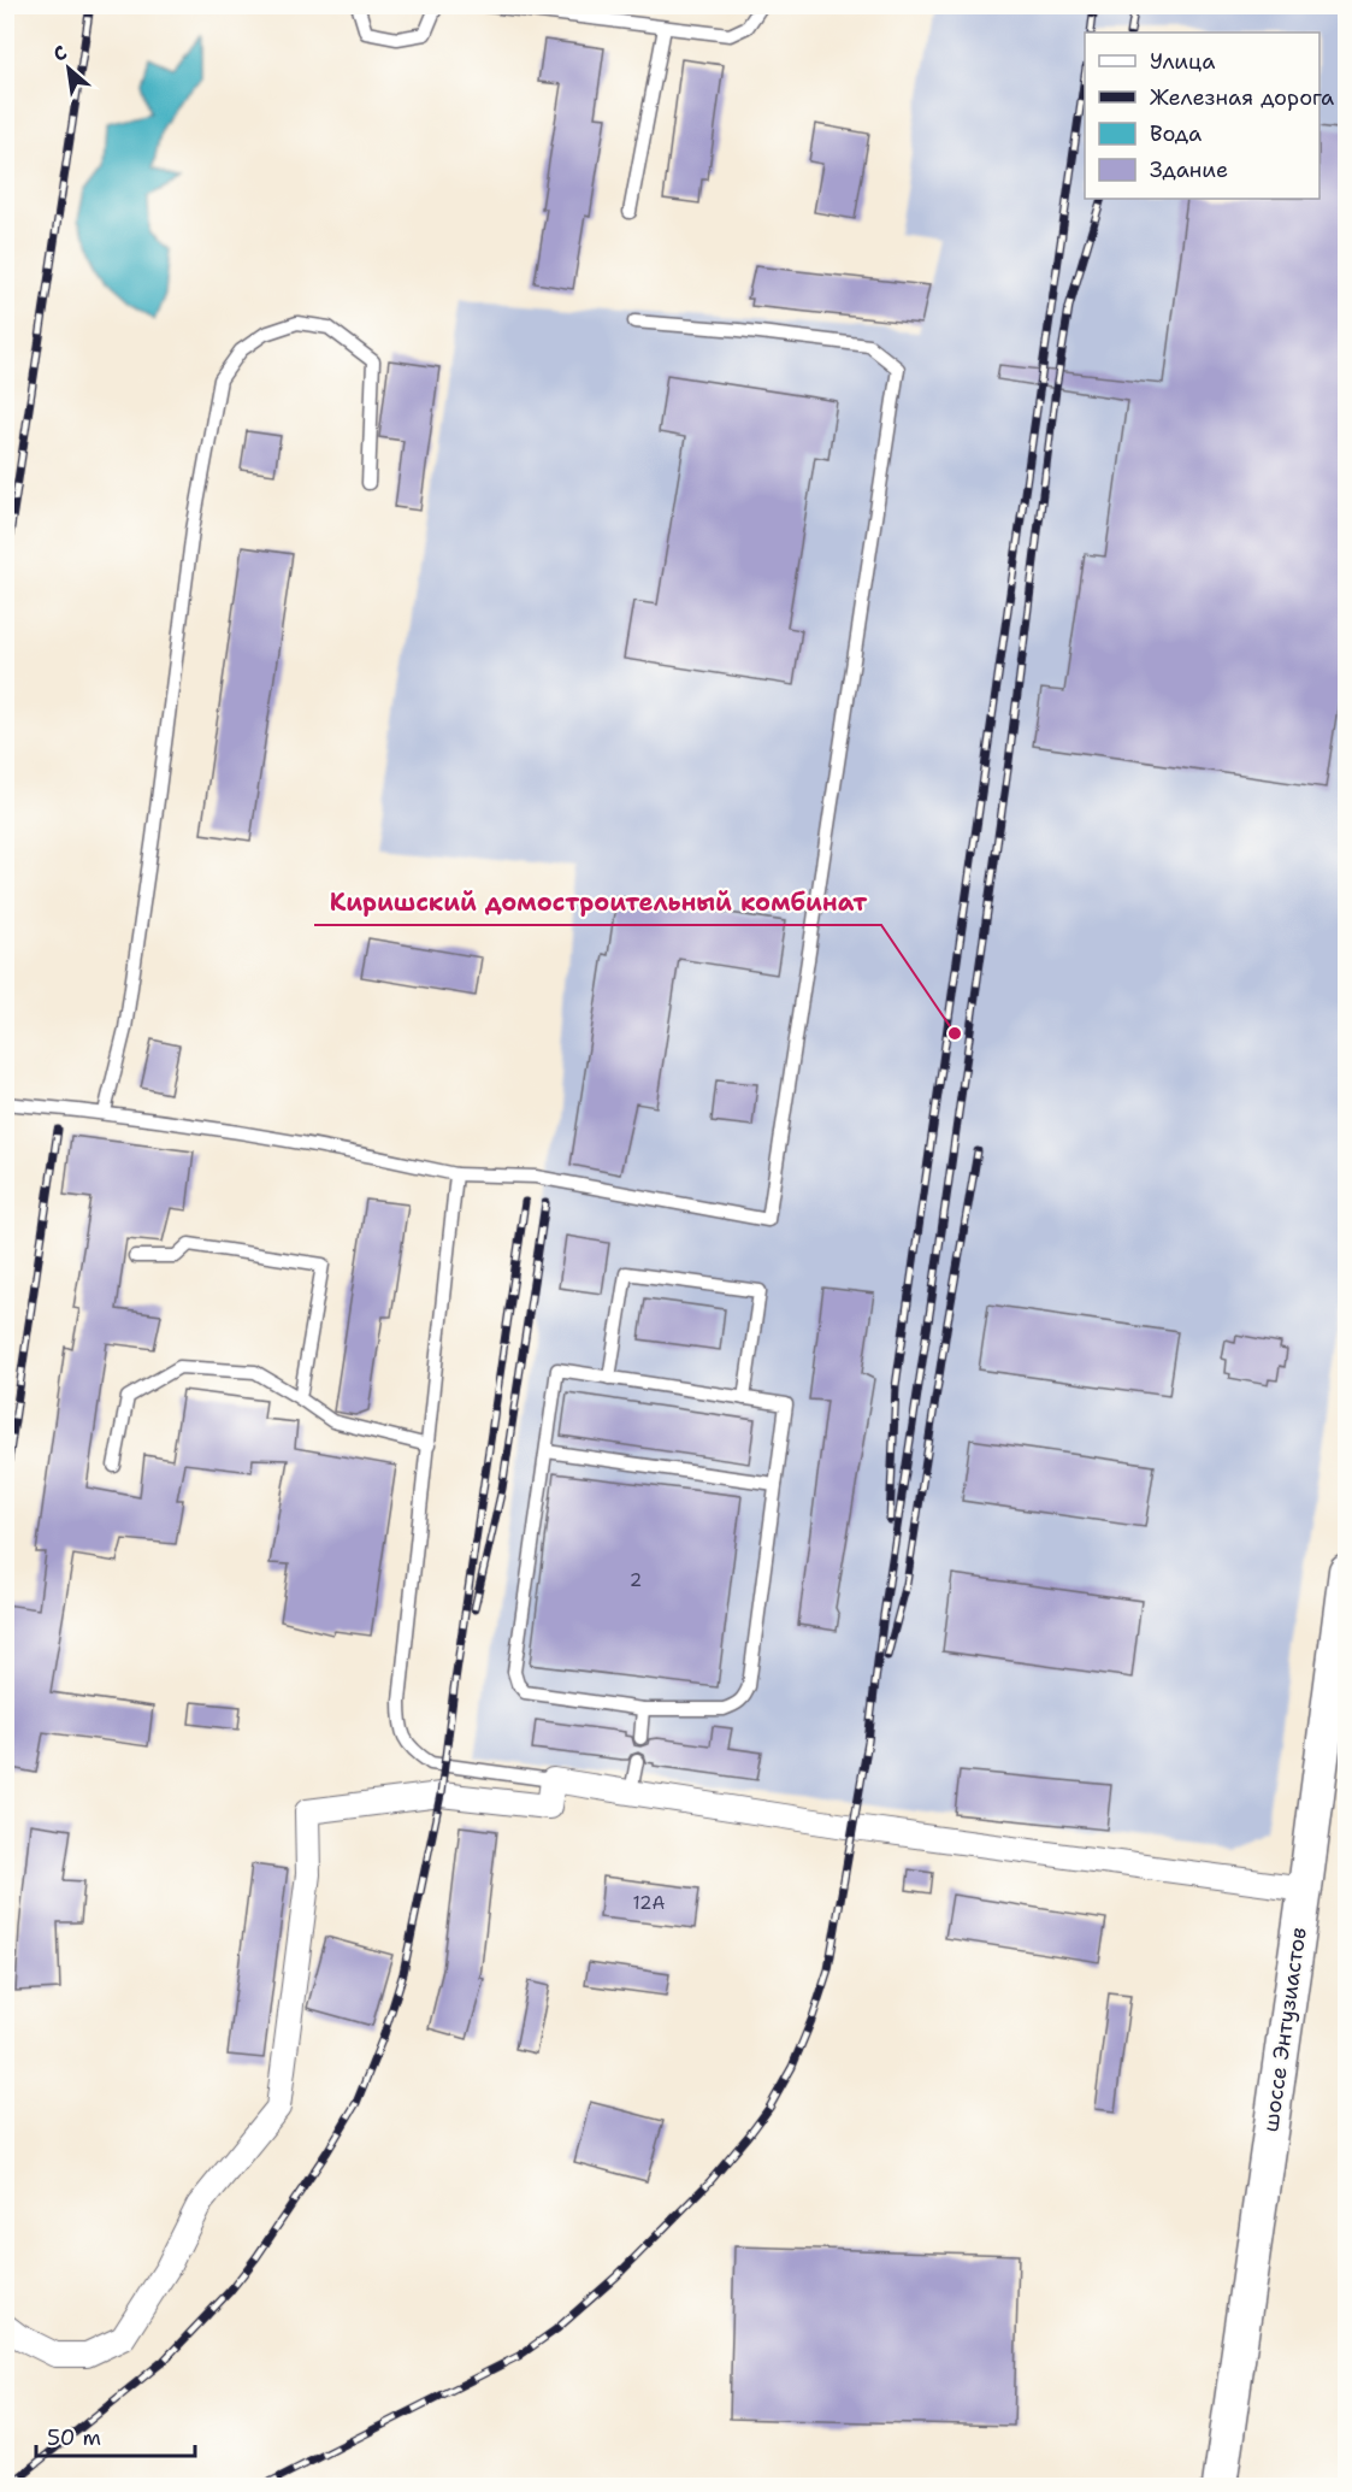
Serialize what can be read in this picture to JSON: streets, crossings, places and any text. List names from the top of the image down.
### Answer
{
  "streets": {
    "main road": ["шоссе Энтузиастов"]
  },
  "places": ["Киришский домостроительный комбинат"],
  "house_numbers": ["2", "12А"],
  "legend": [
    "Улица",
    "Железная дорога",
    "Вода",
    "Здание"
  ],
  "scale_bar": "50 m",
  "north": "top left"
}
